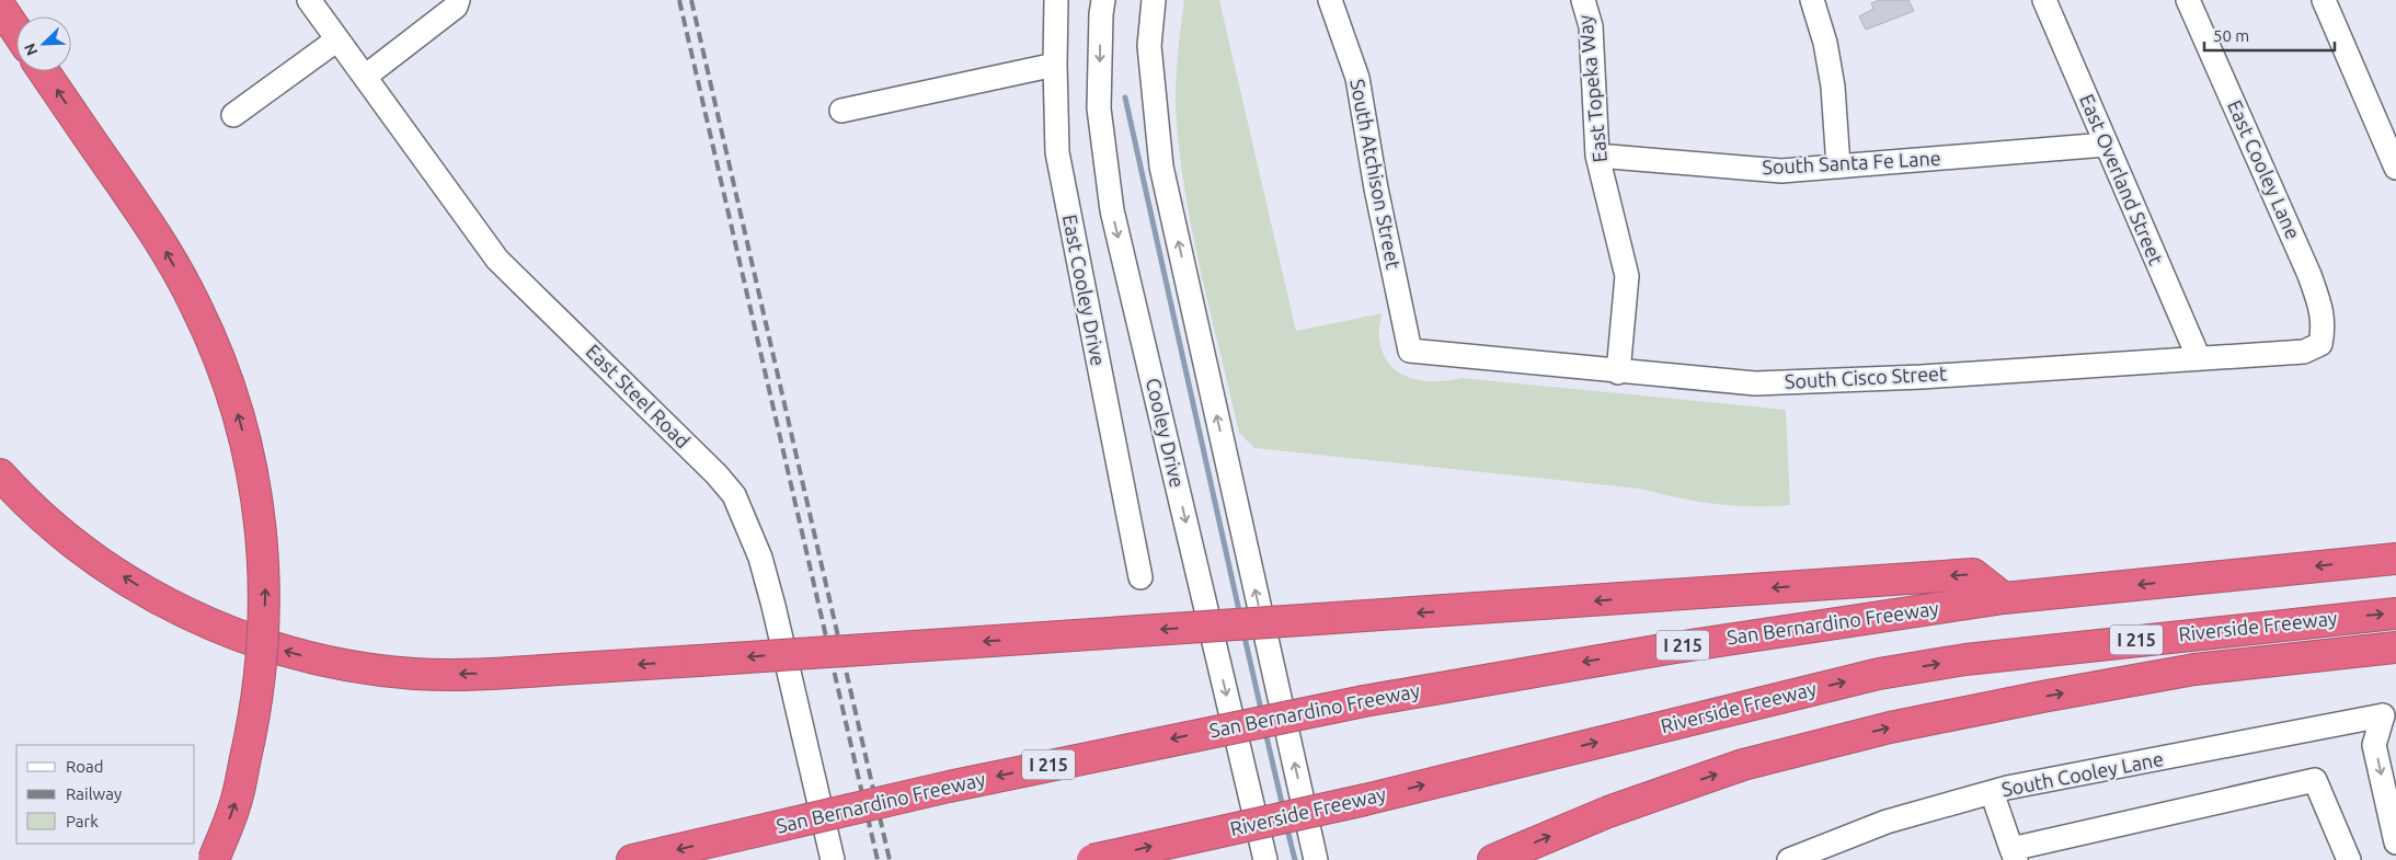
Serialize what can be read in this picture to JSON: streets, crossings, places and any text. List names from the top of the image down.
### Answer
{
  "streets": {
    "highway": ["San Bernardino Freeway", "Riverside Freeway", "I 215"],
    "street": [
      "East Topeka Way",
      "South Santa Fe Lane",
      "East Cooley Lane",
      "South Atchison Street",
      "East Overland Street",
      "East Cooley Drive",
      "South Cisco Street",
      "East Steel Road",
      "Cooley Drive",
      "South Cooley Lane"
    ]
  },
  "crossings": [
    ["East Topeka Way", "South Santa Fe Lane"],
    ["East Topeka Way", "South Cisco Street"],
    ["South Santa Fe Lane", "East Overland Street"],
    ["East Cooley Lane", "South Cisco Street"],
    ["South Atchison Street", "South Cisco Street"],
    ["East Overland Street", "South Cisco Street"],
    ["San Bernardino Freeway", "I 215"]
  ],
  "legend": ["Road", "Railway", "Park"],
  "scale_bar": "50 m",
  "north": "bottom left"
}
